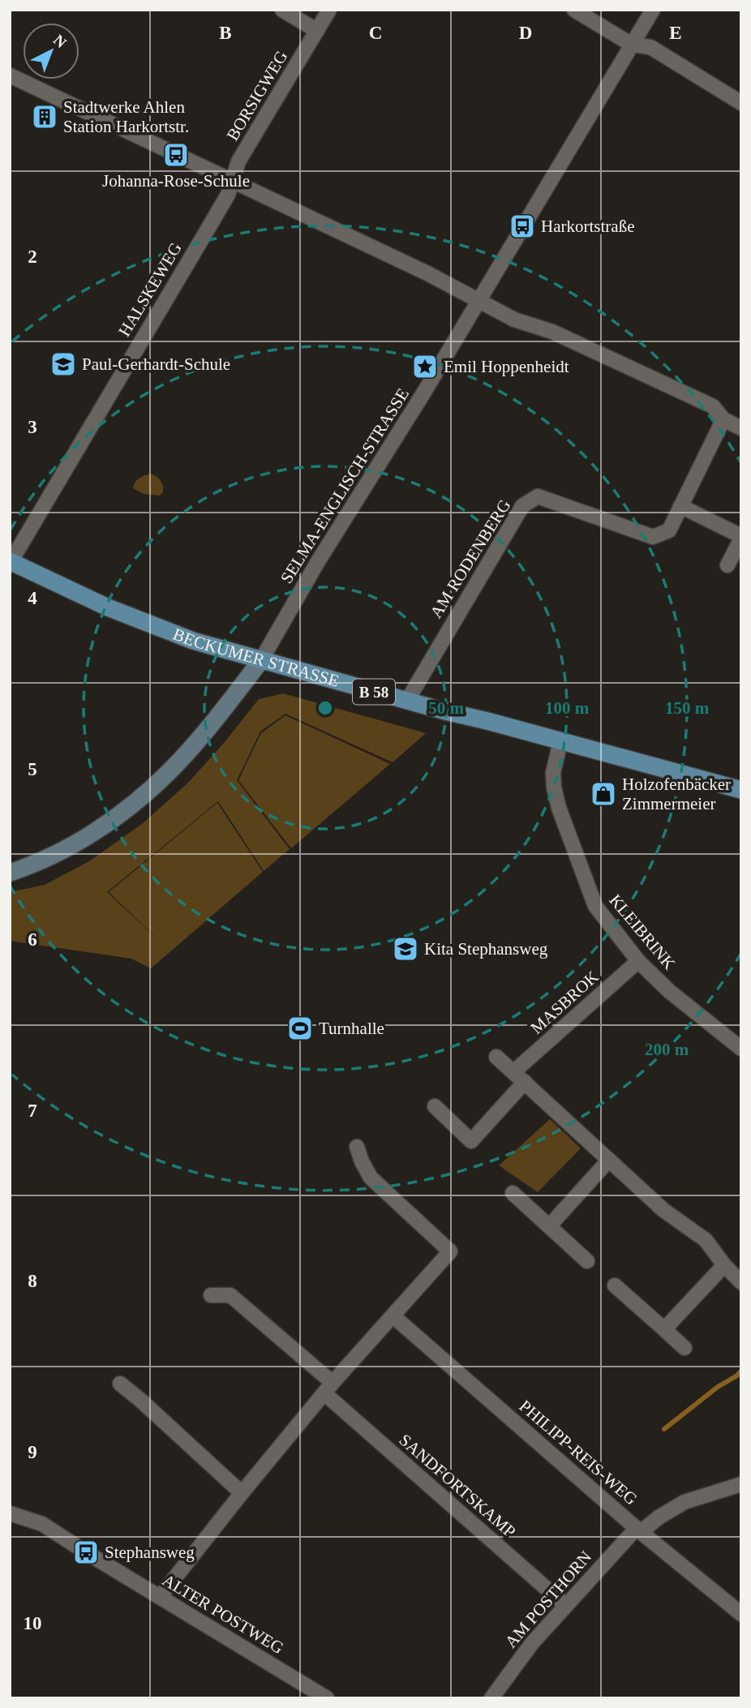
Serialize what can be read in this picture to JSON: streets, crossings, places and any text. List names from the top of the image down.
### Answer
{
  "streets": {
    "main road": ["BECKUMER STRASSE", "B 58"],
    "street": [
      "BORSIGWEG",
      "HALSKEWEG",
      "SELMA-ENGLISCH-STRASSE",
      "AM RODENBERG",
      "KLEIBRINK",
      "MASBROK",
      "PHILIPP-REIS-WEG",
      "SANDFORTSKAMP",
      "AM POSTHORN",
      "ALTER POSTWEG"
    ]
  },
  "crossings": [
    ["BORSIGWEG", "HALSKEWEG"],
    ["HALSKEWEG", "BECKUMER STRASSE"],
    ["SELMA-ENGLISCH-STRASSE", "BECKUMER STRASSE"],
    ["AM RODENBERG", "BECKUMER STRASSE"],
    ["BECKUMER STRASSE", "KLEIBRINK"],
    ["KLEIBRINK", "MASBROK"],
    ["PHILIPP-REIS-WEG", "AM POSTHORN"],
    ["SANDFORTSKAMP", "AM POSTHORN"]
  ],
  "places": {
    "building": ["Stadtwerke Ahlen Station Harkortstr."],
    "bus stop": ["Johanna-Rose-Schule", "Harkortstraße", "Stephansweg"],
    "school or university": ["Paul-Gerhardt-Schule", "Kita Stephansweg"],
    "place": ["Emil Hoppenheidt"],
    "shop": ["Holzofenbäcker Zimmermeier"],
    "sports": ["Turnhalle"]
  },
  "north": "top right",
  "grid": {
    "columns": [
      "B",
      "C",
      "D",
      "E"
    ],
    "rows": [
      "2",
      "3",
      "4",
      "5",
      "6",
      "7",
      "8",
      "9",
      "10"
    ]
  },
  "rings": [
    "50 m",
    "100 m",
    "150 m",
    "200 m"
  ]
}
